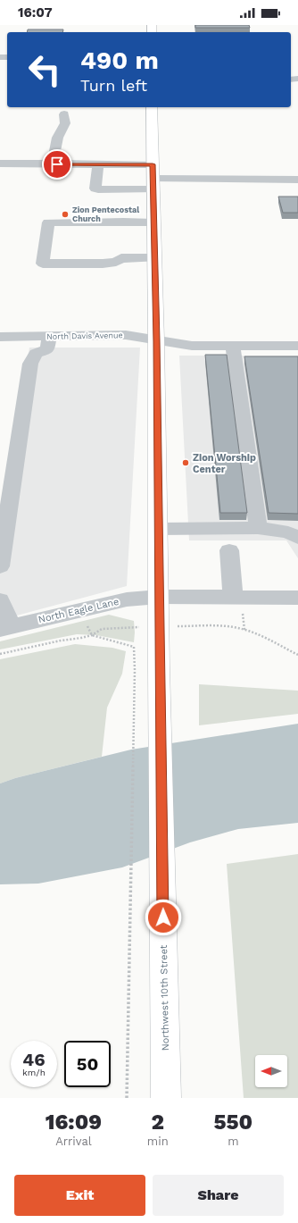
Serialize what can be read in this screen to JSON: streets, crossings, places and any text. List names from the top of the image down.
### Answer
{
  "streets": {
    "main road": ["Northwest 10th Street"],
    "street": ["North Davis Avenue", "North Eagle Lane"]
  },
  "crossings": [
    ["North Davis Avenue", "Northwest 10th Street"],
    ["North Eagle Lane", "Northwest 10th Street"]
  ],
  "places": ["Zion Pentecostal Church", "Zion Worship Center"],
  "north": "left",
  "page": {
    "status": "16:07",
    "turn": ["490 m", "Turn left"],
    "speed": "46 km/h",
    "limit": "50",
    "eta": [
      "16:09",
      "Arrival",
      "2",
      "min",
      "550",
      "m"
    ],
    "buttons": ["Exit", "Share"]
  }
}
